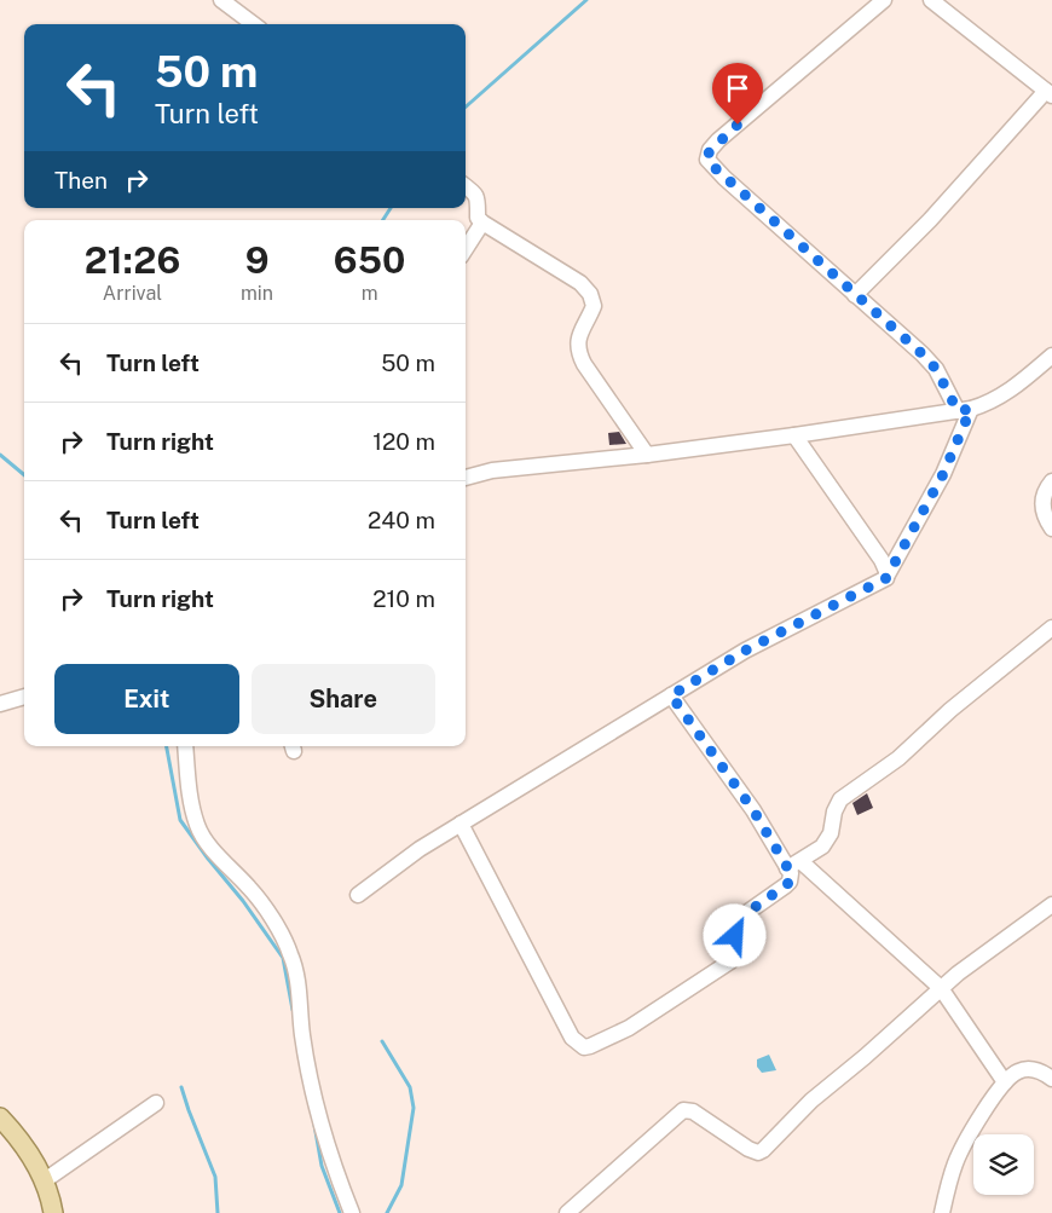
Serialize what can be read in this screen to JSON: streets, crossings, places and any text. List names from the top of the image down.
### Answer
{
  "page": {
    "turn": ["50 m", "Turn left"],
    "then": "Then",
    "eta": [
      "21:26",
      "Arrival",
      "9",
      "min",
      "650",
      "m"
    ],
    "list": [
      {
        "name": "Turn left",
        "value": "50 m"
      },
      {
        "name": "Turn right",
        "value": "120 m"
      },
      {
        "name": "Turn left",
        "value": "240 m"
      },
      {
        "name": "Turn right",
        "value": "210 m"
      }
    ],
    "buttons": ["Exit", "Share"]
  }
}
